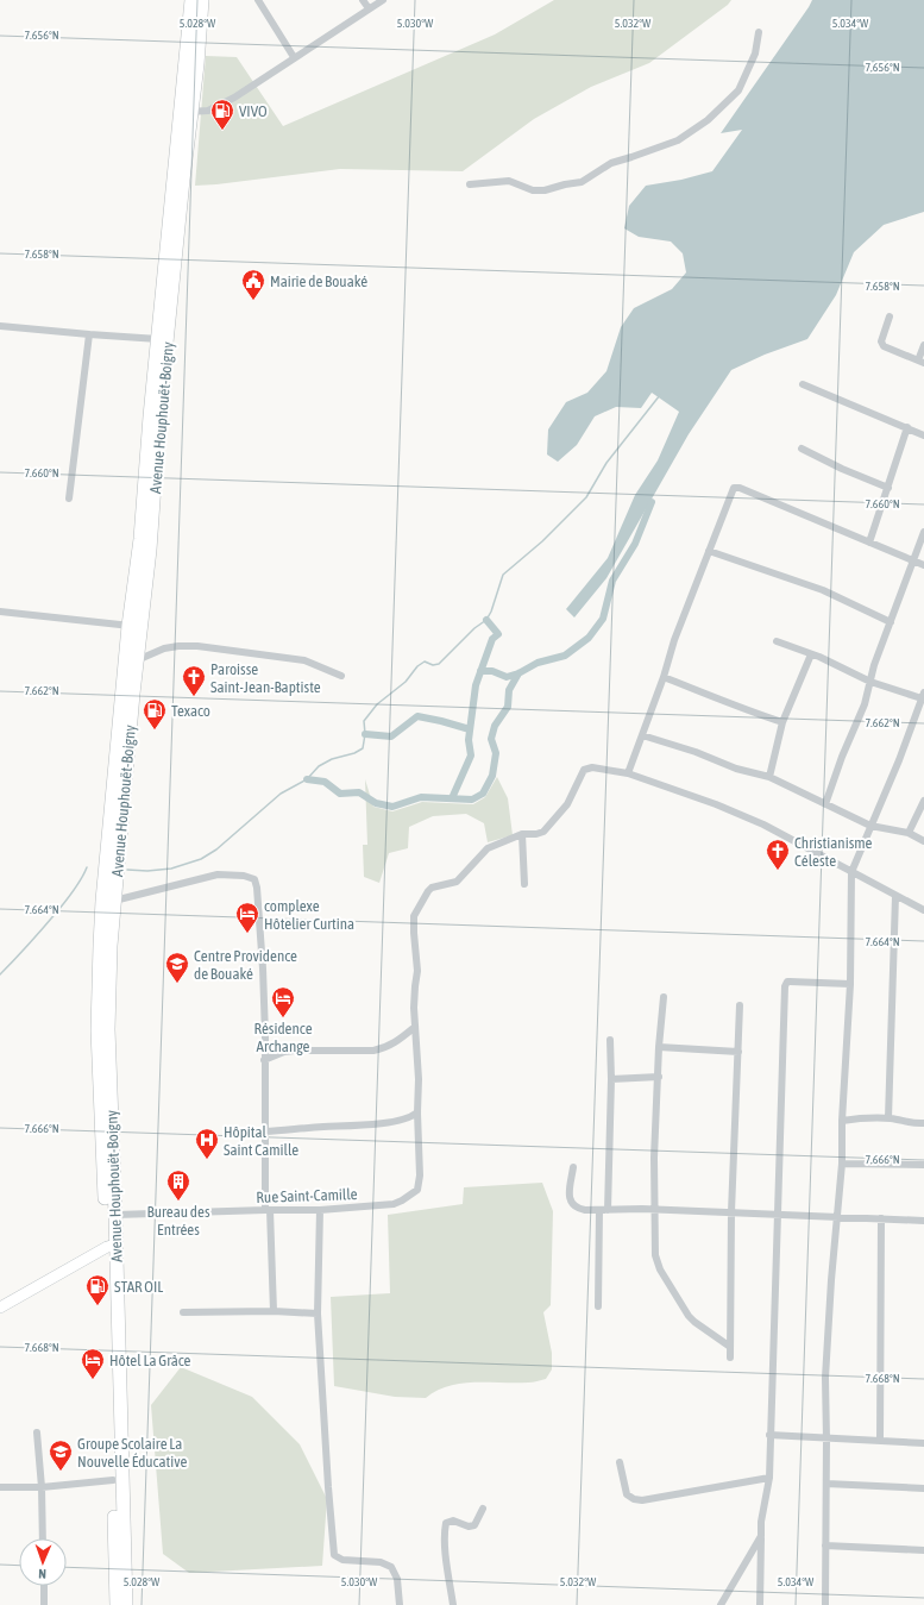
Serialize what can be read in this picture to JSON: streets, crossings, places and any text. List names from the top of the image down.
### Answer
{
  "streets": {
    "highway": ["Avenue Houphouët-Boigny"],
    "street": ["Rue Saint-Camille"]
  },
  "crossings": [
    ["Avenue Houphouët-Boigny", "Rue Saint-Camille"]
  ],
  "places": {
    "fuel station": ["VIVO", "Texaco", "STAR OIL"],
    "public building": ["Mairie de Bouaké"],
    "church": ["Paroisse Saint-Jean-Baptiste", "Christianisme Céleste"],
    "hotel": ["complexe Hôtelier Curtina", "Résidence Archange", "Hôtel La Grâce"],
    "school or university": ["Centre Providence de Bouaké", "Groupe Scolaire La Nouvelle Éducative"],
    "hospital": ["Hôpital Saint Camille"],
    "building": ["Bureau des Entrées"]
  },
  "north": "bottom",
  "coordinates": [
    "5.028°W",
    "5.030°W",
    "5.032°W",
    "5.034°W",
    "7.656°N",
    "7.658°N",
    "7.660°N",
    "7.662°N",
    "7.664°N",
    "7.666°N",
    "7.668°N"
  ]
}
